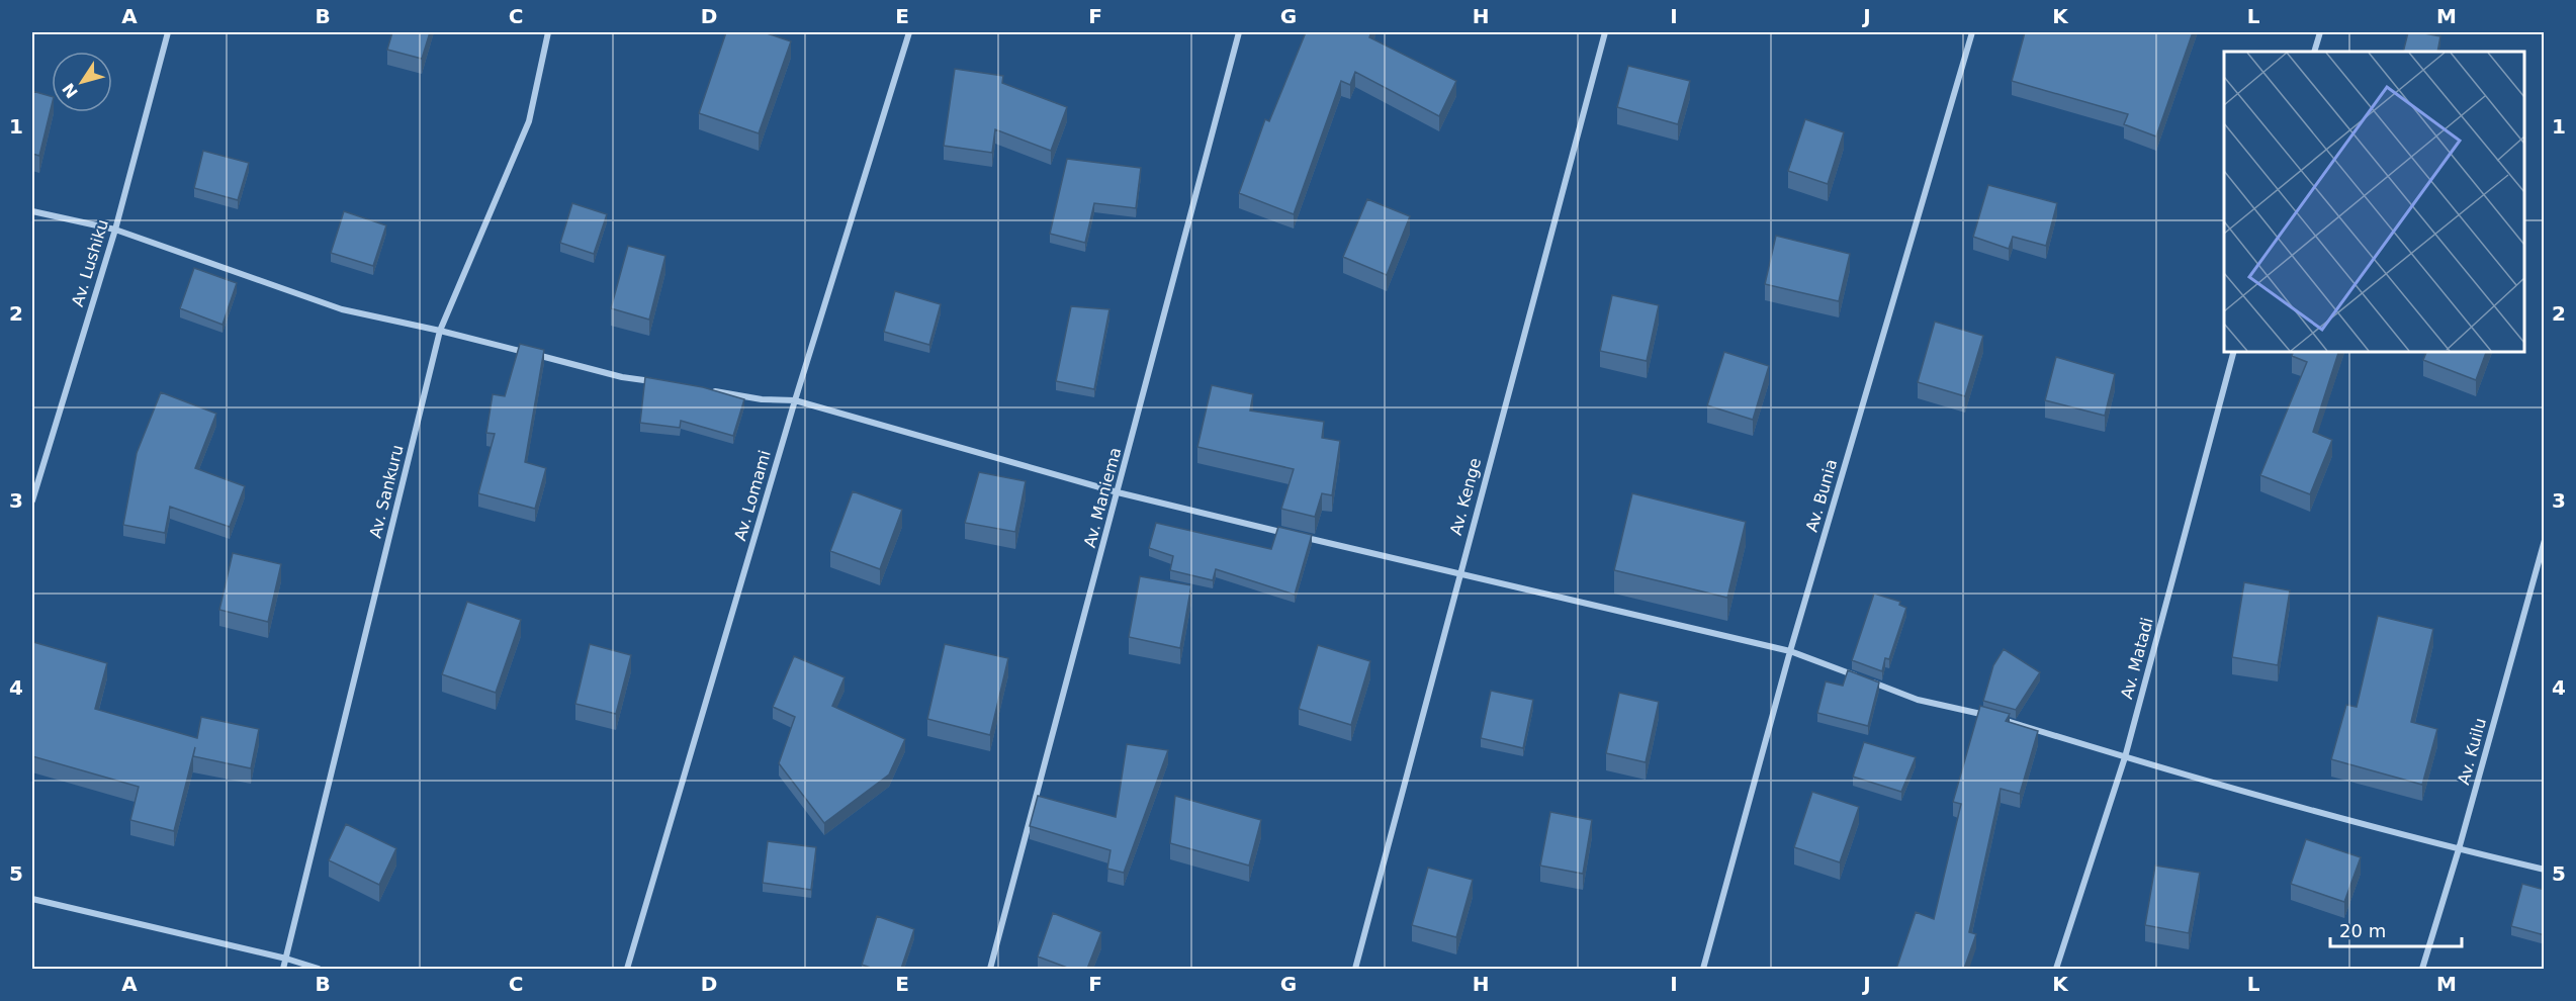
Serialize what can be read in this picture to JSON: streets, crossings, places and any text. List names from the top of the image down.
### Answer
{
  "streets": {
    "street": [
      "Av. Lushiku",
      "Av. Sankuru",
      "Av. Lomami",
      "Av. Bunia",
      "Av. Kenge",
      "Av. Maniema",
      "Av. Matadi",
      "Av. Kuilu"
    ]
  },
  "scale_bar": "20 m",
  "north": "bottom left",
  "grid": {
    "columns": [
      "A",
      "B",
      "C",
      "D",
      "E",
      "F",
      "G",
      "H",
      "I",
      "J",
      "K",
      "L",
      "M"
    ],
    "rows": [
      "1",
      "2",
      "3",
      "4",
      "5"
    ]
  }
}
